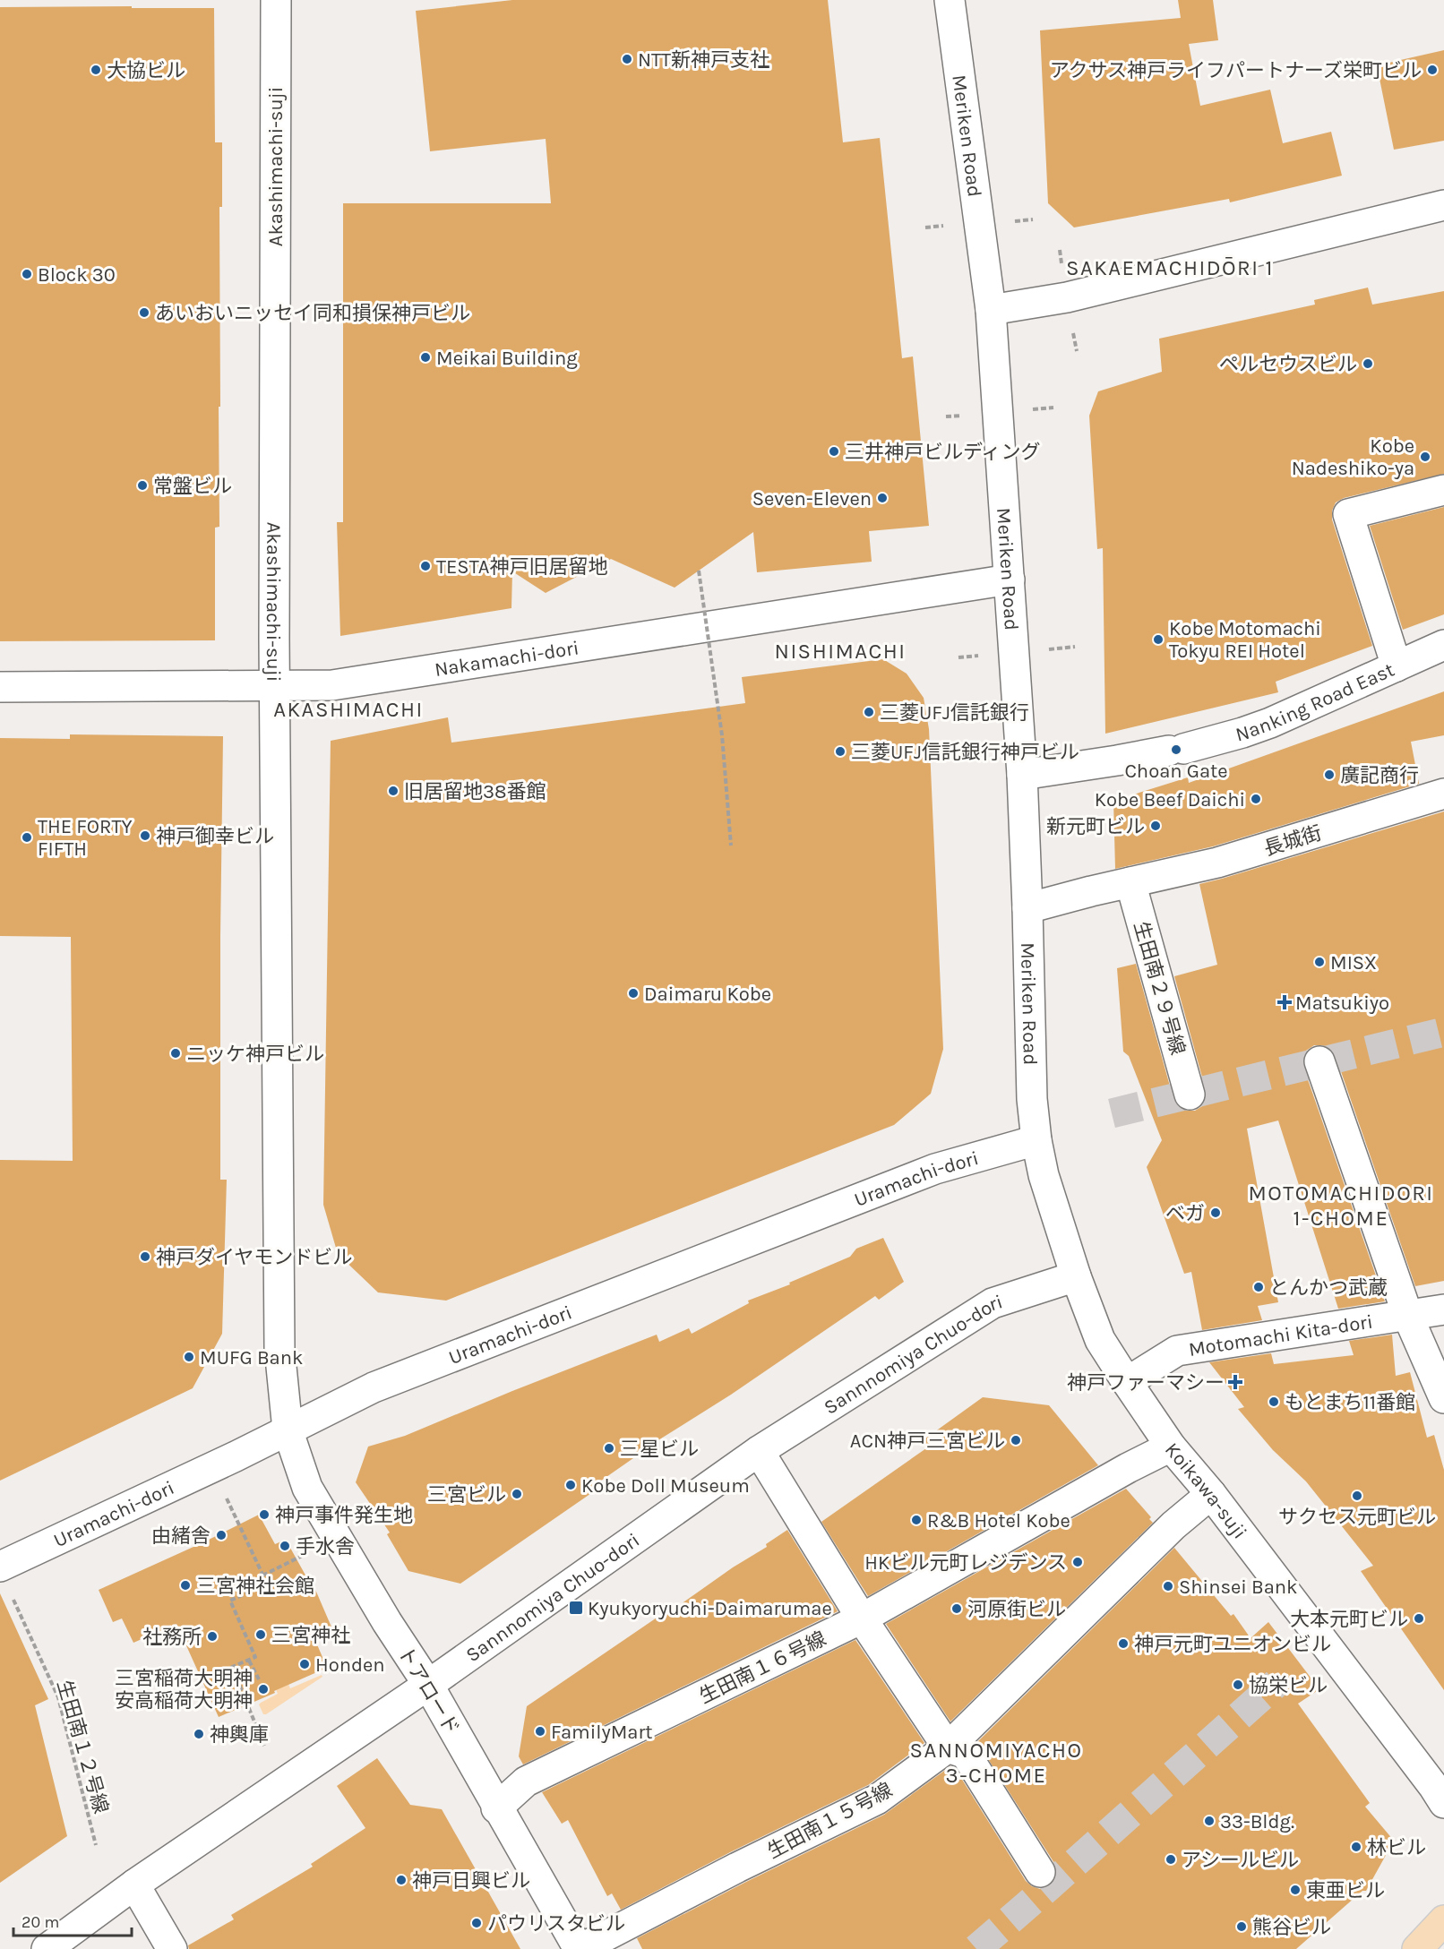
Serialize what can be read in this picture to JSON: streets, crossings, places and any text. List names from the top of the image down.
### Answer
{
  "streets": {
    "street": [
      "Meriken Road",
      "Akashimachi-suji",
      "Nakamachi-dori",
      "Nanking Road East",
      "長城街",
      "生田南２９号線",
      "Uramachi-dori",
      "Motomachi Kita-dori",
      "Sannnomiya Chuo-dori",
      "Koikawa-suji",
      "生田南１６号線",
      "トアロード",
      "生田南１５号線"
    ],
    "path": ["生田南１２号線"]
  },
  "crossings": [
    ["Meriken Road", "Nakamachi-dori"],
    ["Meriken Road", "Nanking Road East"],
    ["Meriken Road", "長城街"],
    ["Meriken Road", "Uramachi-dori"],
    ["Meriken Road", "Koikawa-suji"],
    ["Akashimachi-suji", "Nakamachi-dori"],
    ["Akashimachi-suji", "Uramachi-dori"],
    ["Akashimachi-suji", "トアロード"],
    ["長城街", "生田南２９号線"],
    ["Uramachi-dori", "Koikawa-suji"],
    ["Uramachi-dori", "トアロード"],
    ["Motomachi Kita-dori", "Koikawa-suji"],
    ["Sannnomiya Chuo-dori", "Koikawa-suji"],
    ["Sannnomiya Chuo-dori", "トアロード"],
    ["Koikawa-suji", "生田南１６号線"],
    ["Koikawa-suji", "生田南１５号線"],
    ["生田南１６号線", "トアロード"],
    ["トアロード", "生田南１５号線"]
  ],
  "districts": [
    "SAKAEMACHIDŌRI 1",
    "NISHIMACHI",
    "AKASHIMACHI",
    "MOTOMACHIDORI 1-CHOME",
    "SANNOMIYACHO 3-CHOME"
  ],
  "places": {
    "other": [
      "NTT新神戸支社",
      "大協ビル",
      "アクサス神戸ライフパートナーズ栄町ビル",
      "Block 30",
      "あいおいニッセイ同和損保神戸ビル",
      "Meikai Building",
      "ペルセウスビル",
      "三井神戸ビルディング",
      "Kobe Nadeshiko-ya",
      "常盤ビル",
      "Seven-Eleven",
      "TESTA神戸旧居留地",
      "Kobe Motomachi Tokyu REI Hotel",
      "三菱UFJ信託銀行",
      "Choan Gate",
      "三菱UFJ信託銀行神戸ビル",
      "廣記商行",
      "旧居留地38番館",
      "Kobe Beef Daichi",
      "新元町ビル",
      "神戸御幸ビル",
      "THE FORTY FIFTH",
      "MISX",
      "Daimaru Kobe",
      "ニッケ神戸ビル",
      "ベガ",
      "神戸ダイヤモンドビル",
      "とんかつ武蔵",
      "MUFG Bank",
      "もとまち11番館",
      "ACN神戸三宮ビル",
      "三星ビル",
      "Kobe Doll Museum",
      "三宮ビル",
      "サクセス元町ビル",
      "神戸事件発生地",
      "R&B Hotel Kobe",
      "由緒舎",
      "手水舎",
      "HKビル元町レジデンス",
      "三宮神社会館",
      "Shinsei Bank",
      "河原街ビル",
      "大本元町ビル",
      "三宮神社",
      "社務所",
      "神戸元町ユニオンビル",
      "Honden",
      "協栄ビル",
      "三宮稲荷大明神 安高稲荷大明神",
      "FamilyMart",
      "神輿庫",
      "33-Bldg.",
      "林ビル",
      "アシールビル",
      "神戸日興ビル",
      "東亜ビル",
      "パウリスタビル",
      "熊谷ビル"
    ],
    "health": ["Matsukiyo", "神戸ファーマシー"],
    "transit": ["Kyukyoryuchi-Daimarumae"]
  },
  "scale_bar": "20 m"
}
